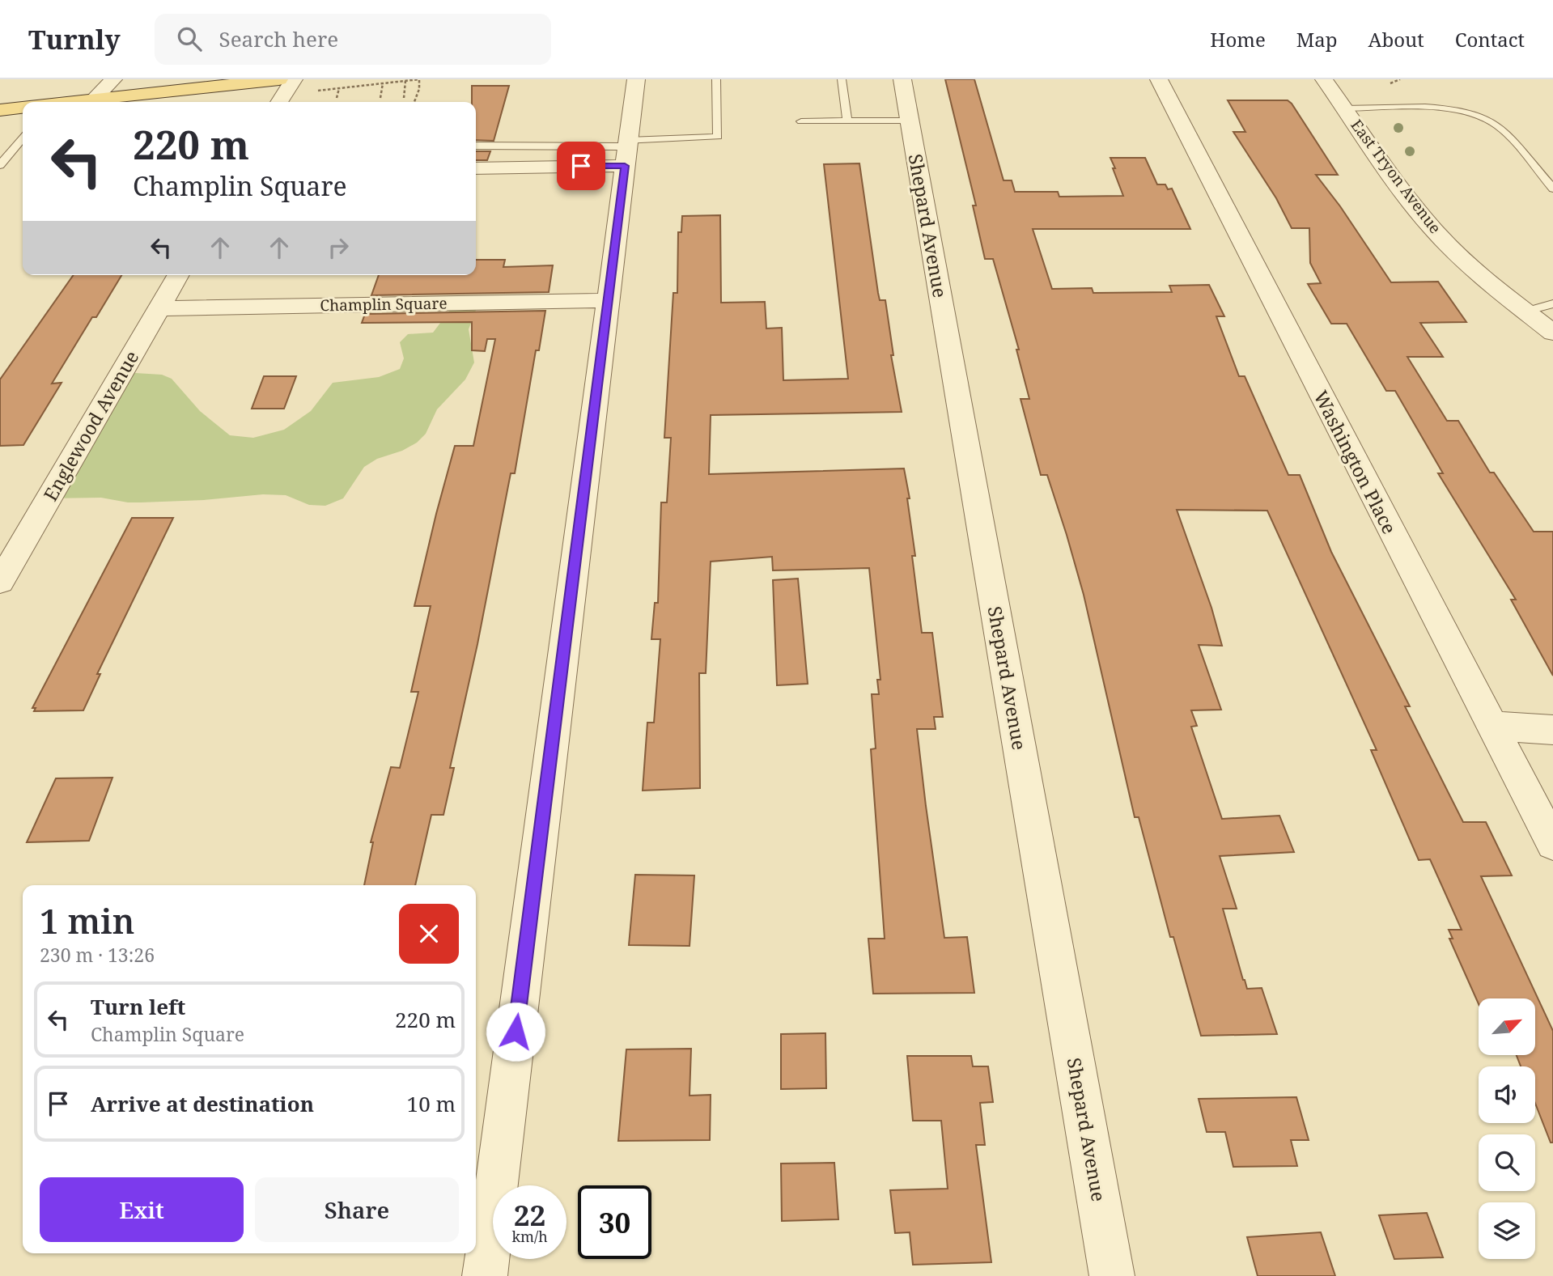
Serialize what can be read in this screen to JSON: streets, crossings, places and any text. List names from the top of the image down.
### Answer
{
  "streets": {
    "street": [
      "East Tryon Avenue",
      "Shepard Avenue",
      "Champlin Square",
      "Englewood Avenue",
      "Washington Place"
    ]
  },
  "crossings": [
    ["Champlin Square", "Englewood Avenue"]
  ],
  "north": "top right",
  "page": {
    "header": "Turnly",
    "search": "Search here",
    "nav": [
      "Home",
      "Map",
      "About",
      "Contact"
    ],
    "turn": ["220 m", "Champlin Square"],
    "heading": ["1 min", "230 m · 13:26"],
    "list": [
      {
        "name": "Turn left",
        "note": "Champlin Square",
        "value": "220 m"
      },
      {
        "name": "Arrive at destination",
        "value": "10 m"
      }
    ],
    "buttons": ["Exit", "Share"],
    "speed": "22 km/h",
    "limit": "30"
  }
}
